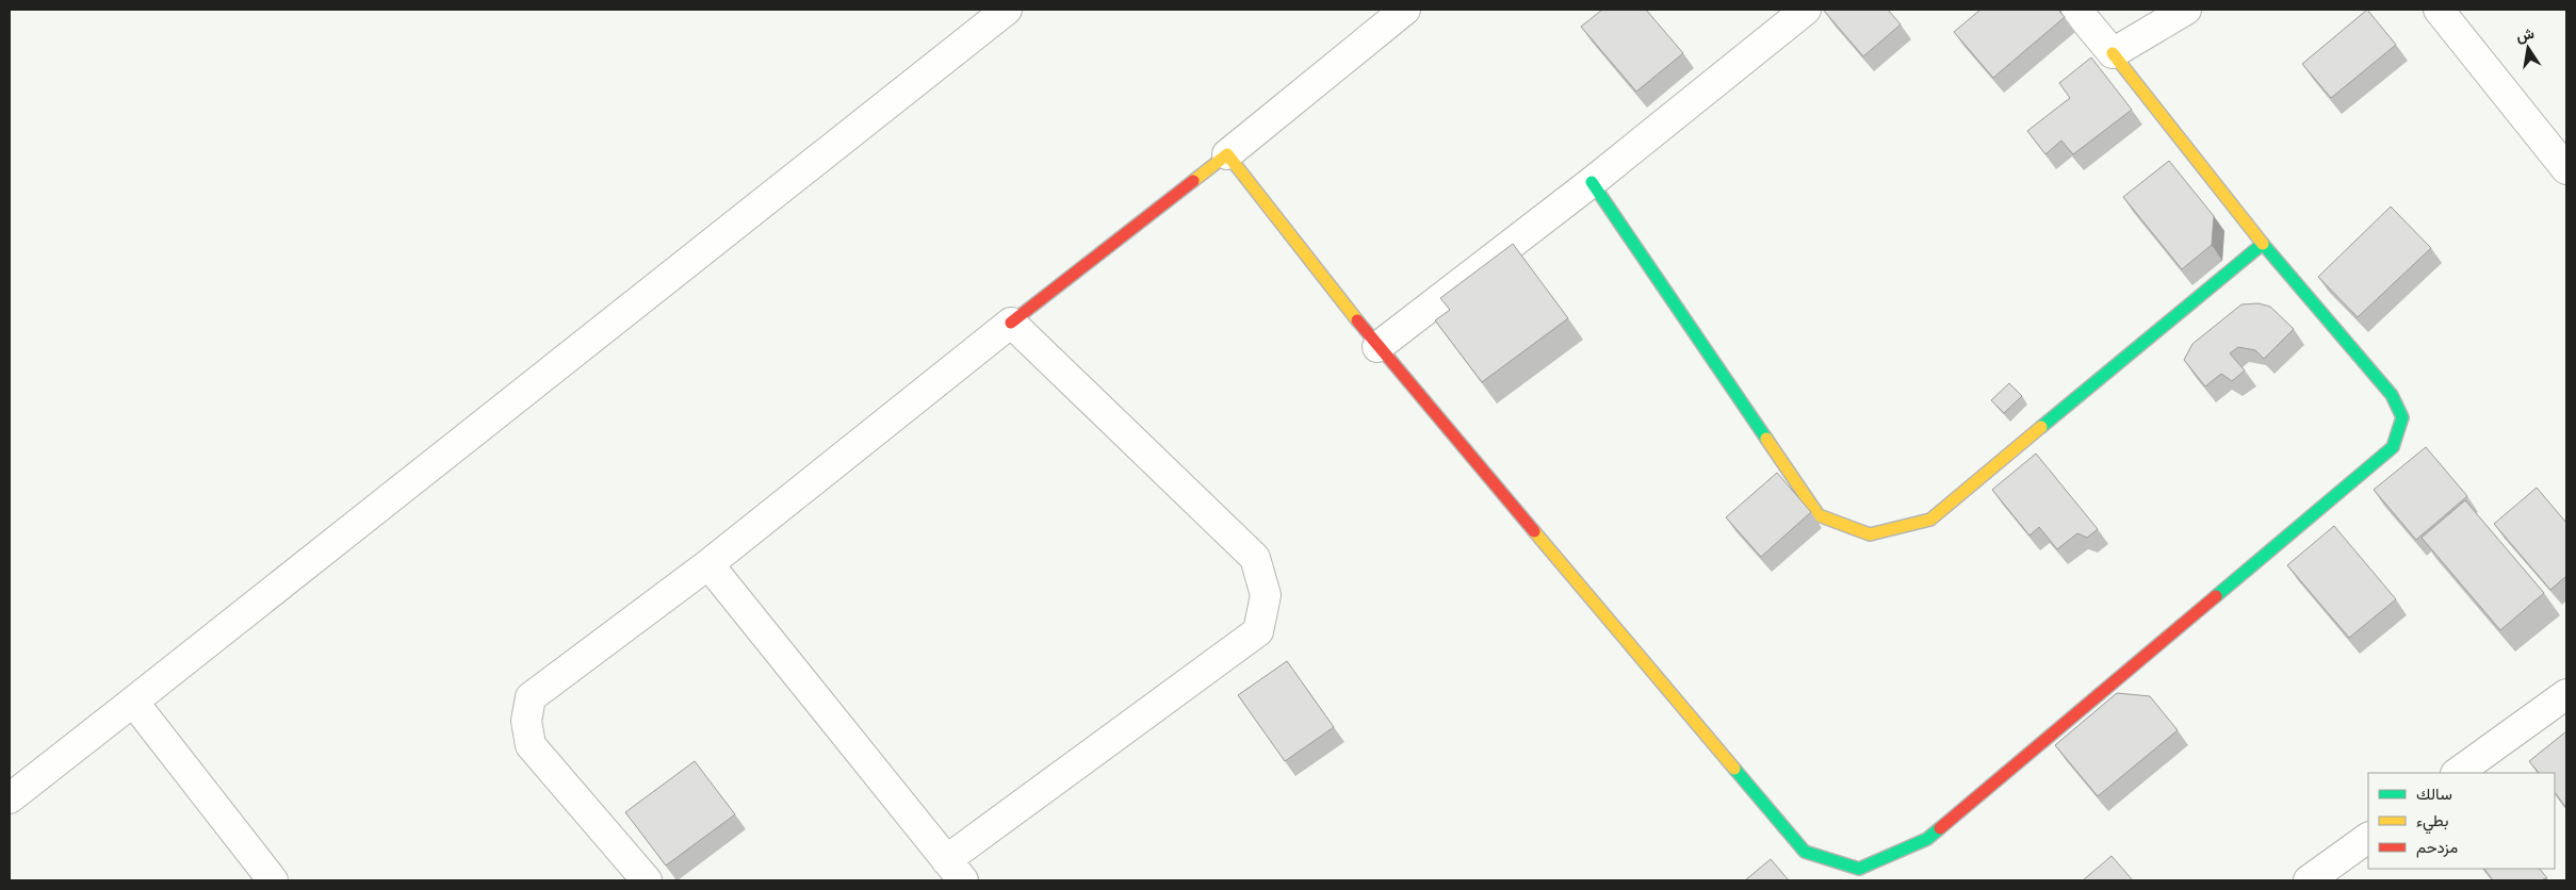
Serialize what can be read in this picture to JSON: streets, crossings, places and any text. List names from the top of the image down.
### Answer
{
  "legend": ["سالك", "بطيء", "مزدحم"],
  "north": "top"
}
